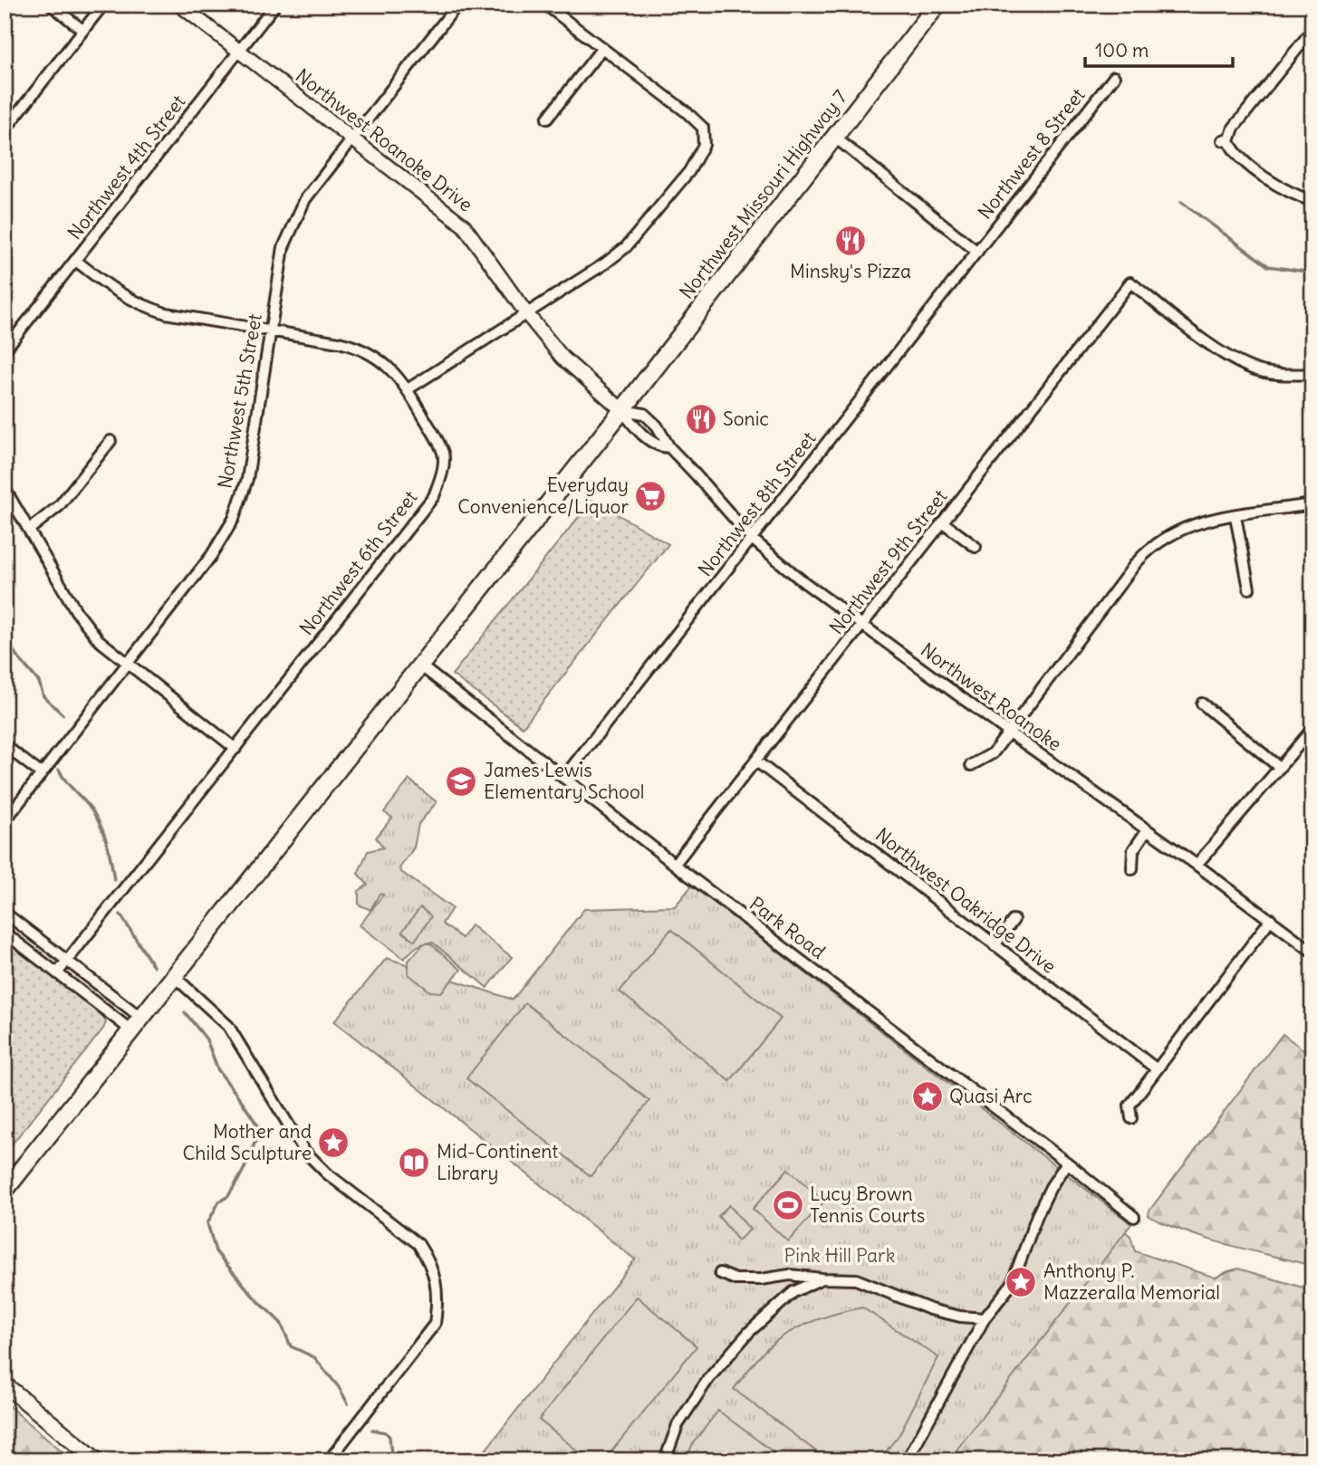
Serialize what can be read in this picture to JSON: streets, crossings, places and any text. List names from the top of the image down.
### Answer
{
  "streets": {
    "main road": ["Northwest Missouri Highway 7"],
    "street": [
      "Northwest Roanoke Drive",
      "Northwest 8 Street",
      "Northwest 4th Street",
      "Northwest 5th Street",
      "Northwest 8th Street",
      "Northwest 9th Street",
      "Northwest 6th Street",
      "Northwest Roanoke",
      "Northwest Oakridge Drive",
      "Park Road"
    ]
  },
  "crossings": [
    ["Northwest Roanoke Drive", "Northwest 4th Street"],
    ["Northwest Roanoke Drive", "Northwest Missouri Highway 7"],
    ["Northwest Roanoke Drive", "Northwest 5th Street"],
    ["Northwest Roanoke Drive", "Northwest Roanoke"],
    ["Northwest 8 Street", "Northwest 8th Street"],
    ["Northwest 4th Street", "Northwest 6th Street"],
    ["Northwest Missouri Highway 7", "Northwest Roanoke"],
    ["Northwest Missouri Highway 7", "Park Road"],
    ["Northwest 5th Street", "Northwest 6th Street"],
    ["Northwest 8th Street", "Northwest Roanoke"],
    ["Northwest 8th Street", "Park Road"],
    ["Northwest 9th Street", "Northwest Roanoke"],
    ["Northwest 9th Street", "Northwest Oakridge Drive"],
    ["Northwest 9th Street", "Park Road"]
  ],
  "parks": ["Pink Hill Park"],
  "places": {
    "restaurant": ["Minsky's Pizza", "Sonic"],
    "supermarket": ["Everyday Convenience/Liquor"],
    "school or university": ["James Lewis Elementary School"],
    "place": ["Quasi Arc", "Mother and Child Sculpture", "Anthony P. Mazzeralla Memorial"],
    "library": ["Mid-Continent Library"],
    "sports": ["Lucy Brown Tennis Courts"]
  },
  "scale_bar": "100 m"
}
